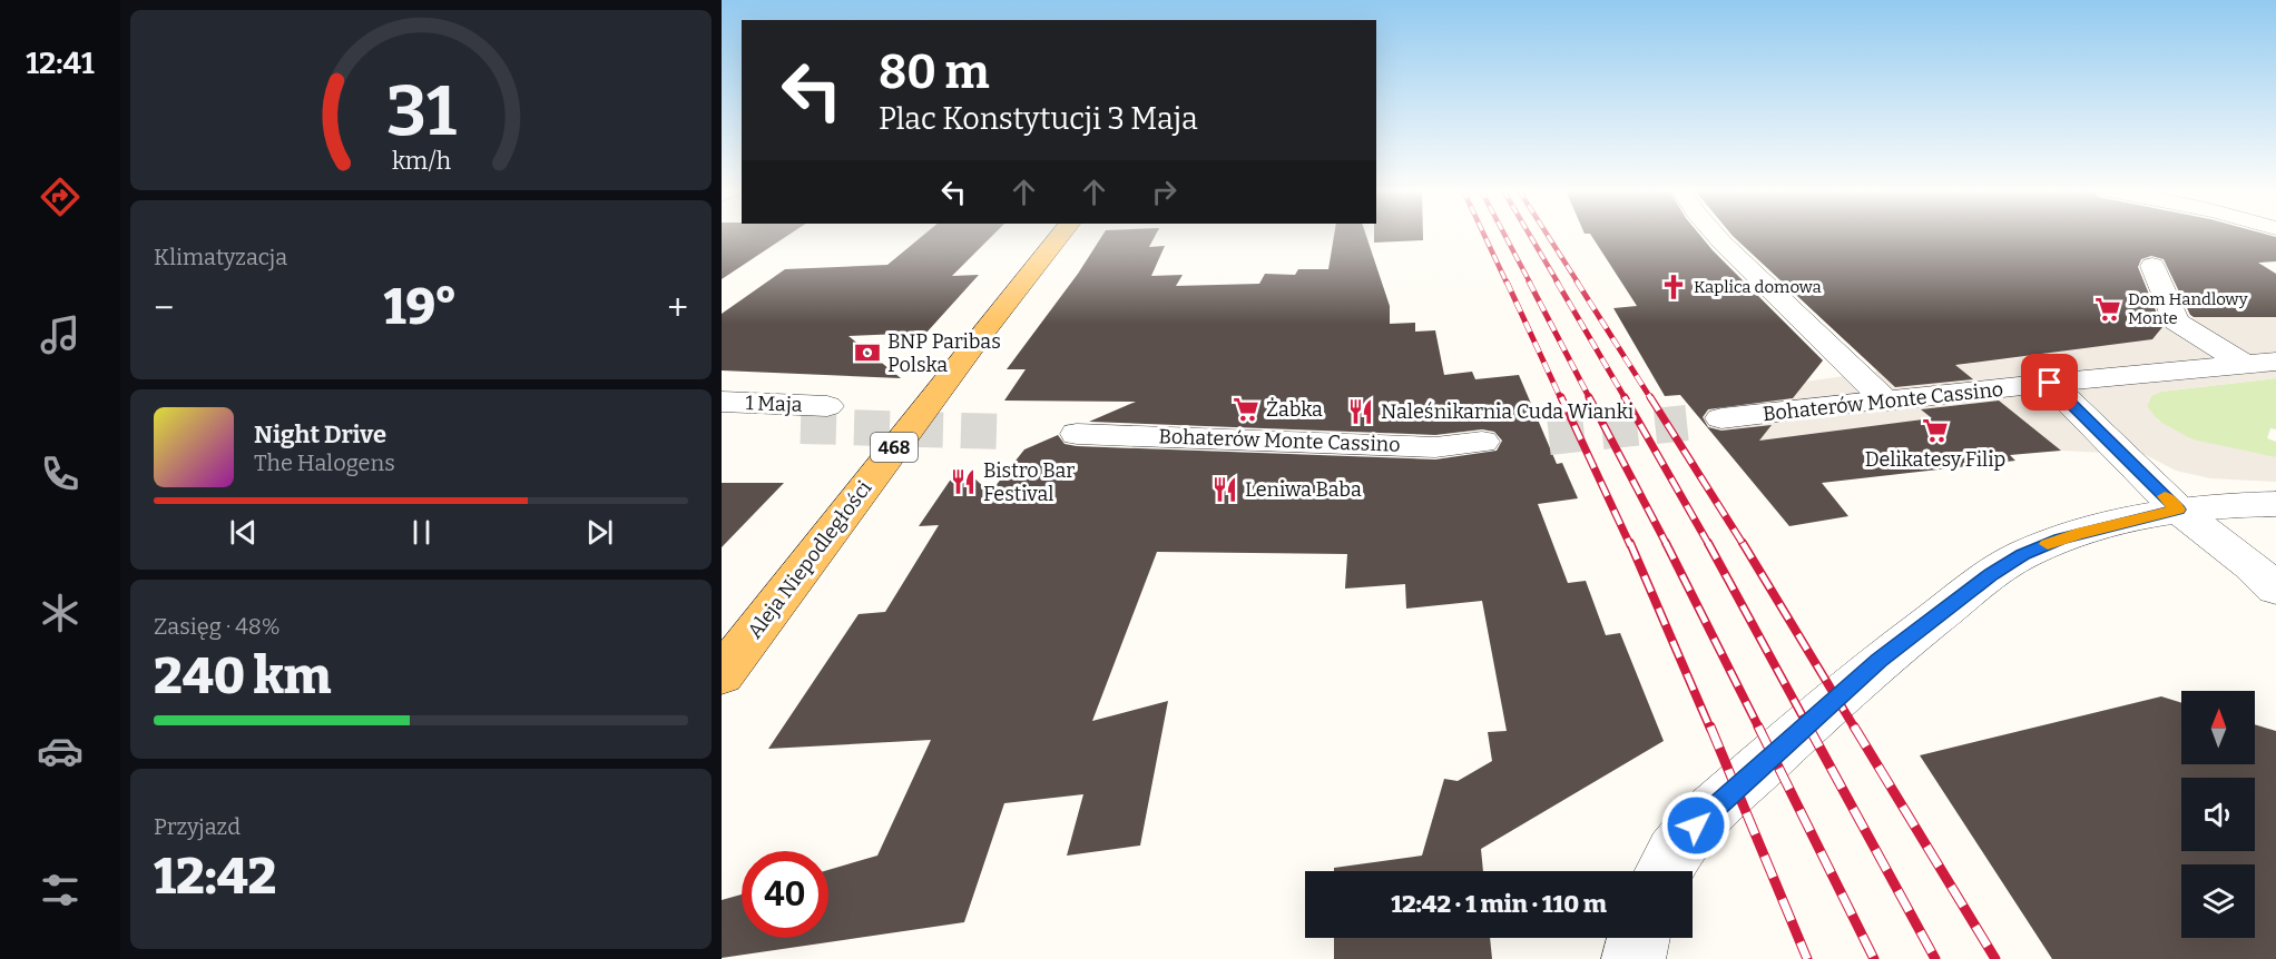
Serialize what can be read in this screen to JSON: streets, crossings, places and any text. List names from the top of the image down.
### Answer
{
  "streets": {
    "main road": ["468", "Aleja Niepodległości"],
    "street": ["Bohaterów Monte Cassino", "1 Maja"]
  },
  "places": {
    "church": ["Kaplica domowa"],
    "supermarket": ["Dom Handlowy Monte", "Żabka", "Delikatesy Filip"],
    "bank": ["BNP Paribas Polska"],
    "restaurant": ["Naleśnikarnia Cuda Wianki", "Bistro Bar Festival", "Leniwa Baba"]
  },
  "north": "top",
  "page": {
    "tabs": "12:41",
    "turn": ["80 m", "Plac Konstytucji 3 Maja"],
    "tile": [
      "Klimatyzacja",
      ["Zasięg · 48%", "240 km"],
      ["Przyjazd", "12:42"]
    ],
    "heat": ["−", "19°", "+"],
    "song": ["Night Drive", "The Halogens"],
    "limit": "40",
    "trip": "12:42 · 1 min · 110 m",
    "gauge": ["31", "km/h"]
  }
}
